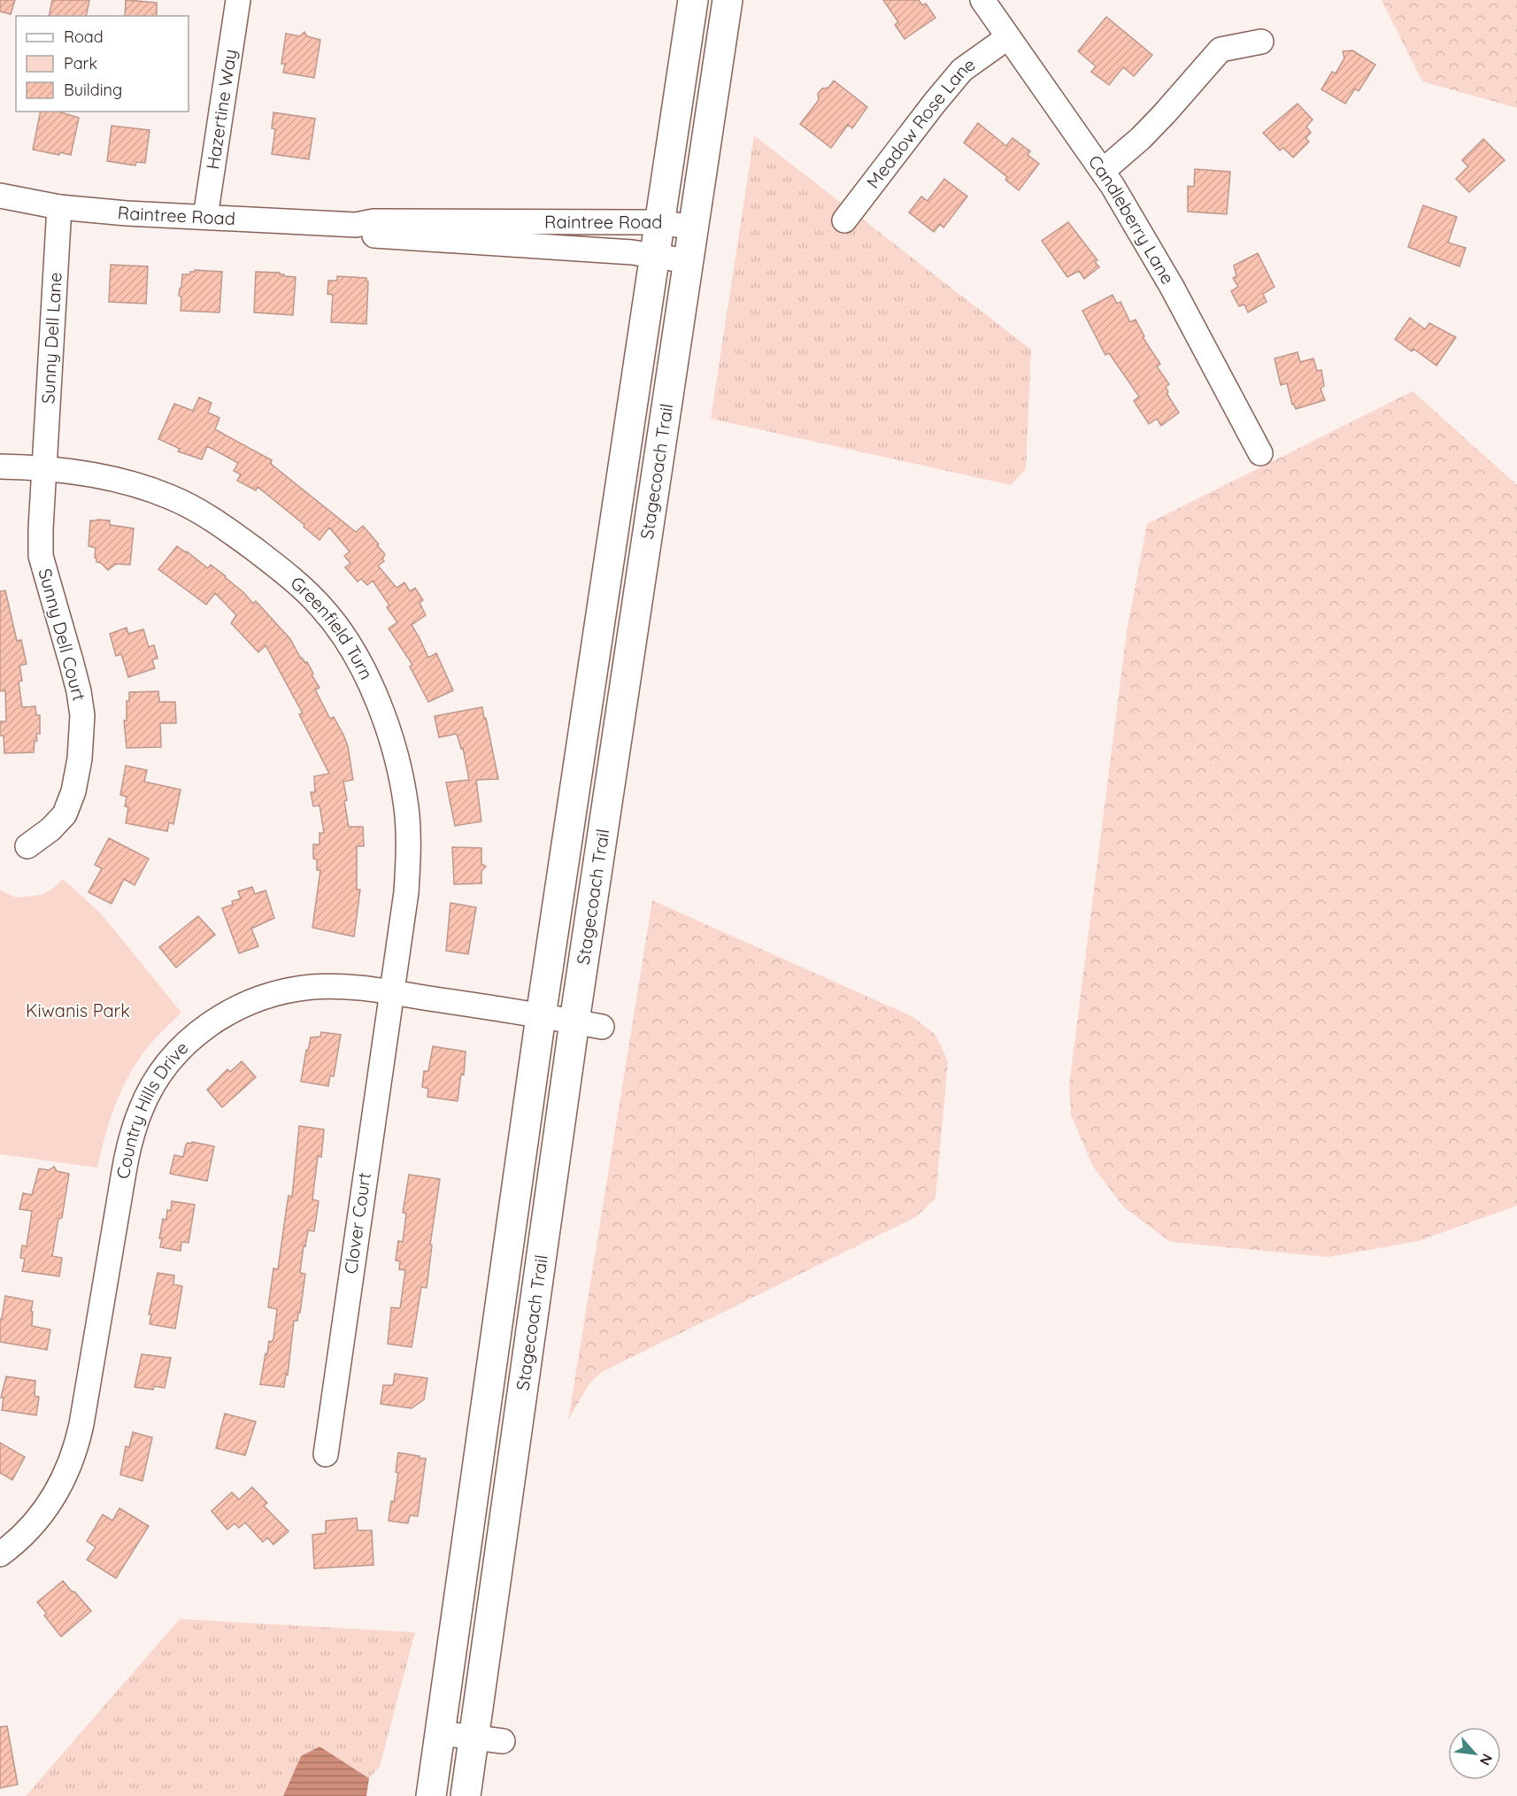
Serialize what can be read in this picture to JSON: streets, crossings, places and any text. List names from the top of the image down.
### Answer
{
  "streets": {
    "main road": ["Stagecoach Trail"],
    "street": [
      "Hazertine Way",
      "Meadow Rose Lane",
      "Raintree Road",
      "Candleberry Lane",
      "Sunny Dell Lane",
      "Greenfield Turn",
      "Sunny Dell Court",
      "Country Hills Drive",
      "Clover Court"
    ]
  },
  "crossings": [
    ["Hazertine Way", "Raintree Road"],
    ["Meadow Rose Lane", "Candleberry Lane"],
    ["Raintree Road", "Sunny Dell Lane"],
    ["Raintree Road", "Stagecoach Trail"],
    ["Sunny Dell Lane", "Greenfield Turn"],
    ["Sunny Dell Lane", "Sunny Dell Court"],
    ["Stagecoach Trail", "Country Hills Drive"],
    ["Greenfield Turn", "Sunny Dell Court"],
    ["Greenfield Turn", "Country Hills Drive"],
    ["Greenfield Turn", "Clover Court"],
    ["Country Hills Drive", "Clover Court"]
  ],
  "parks": ["Kiwanis Park"],
  "legend": ["Road", "Park", "Building"],
  "north": "bottom right"
}
